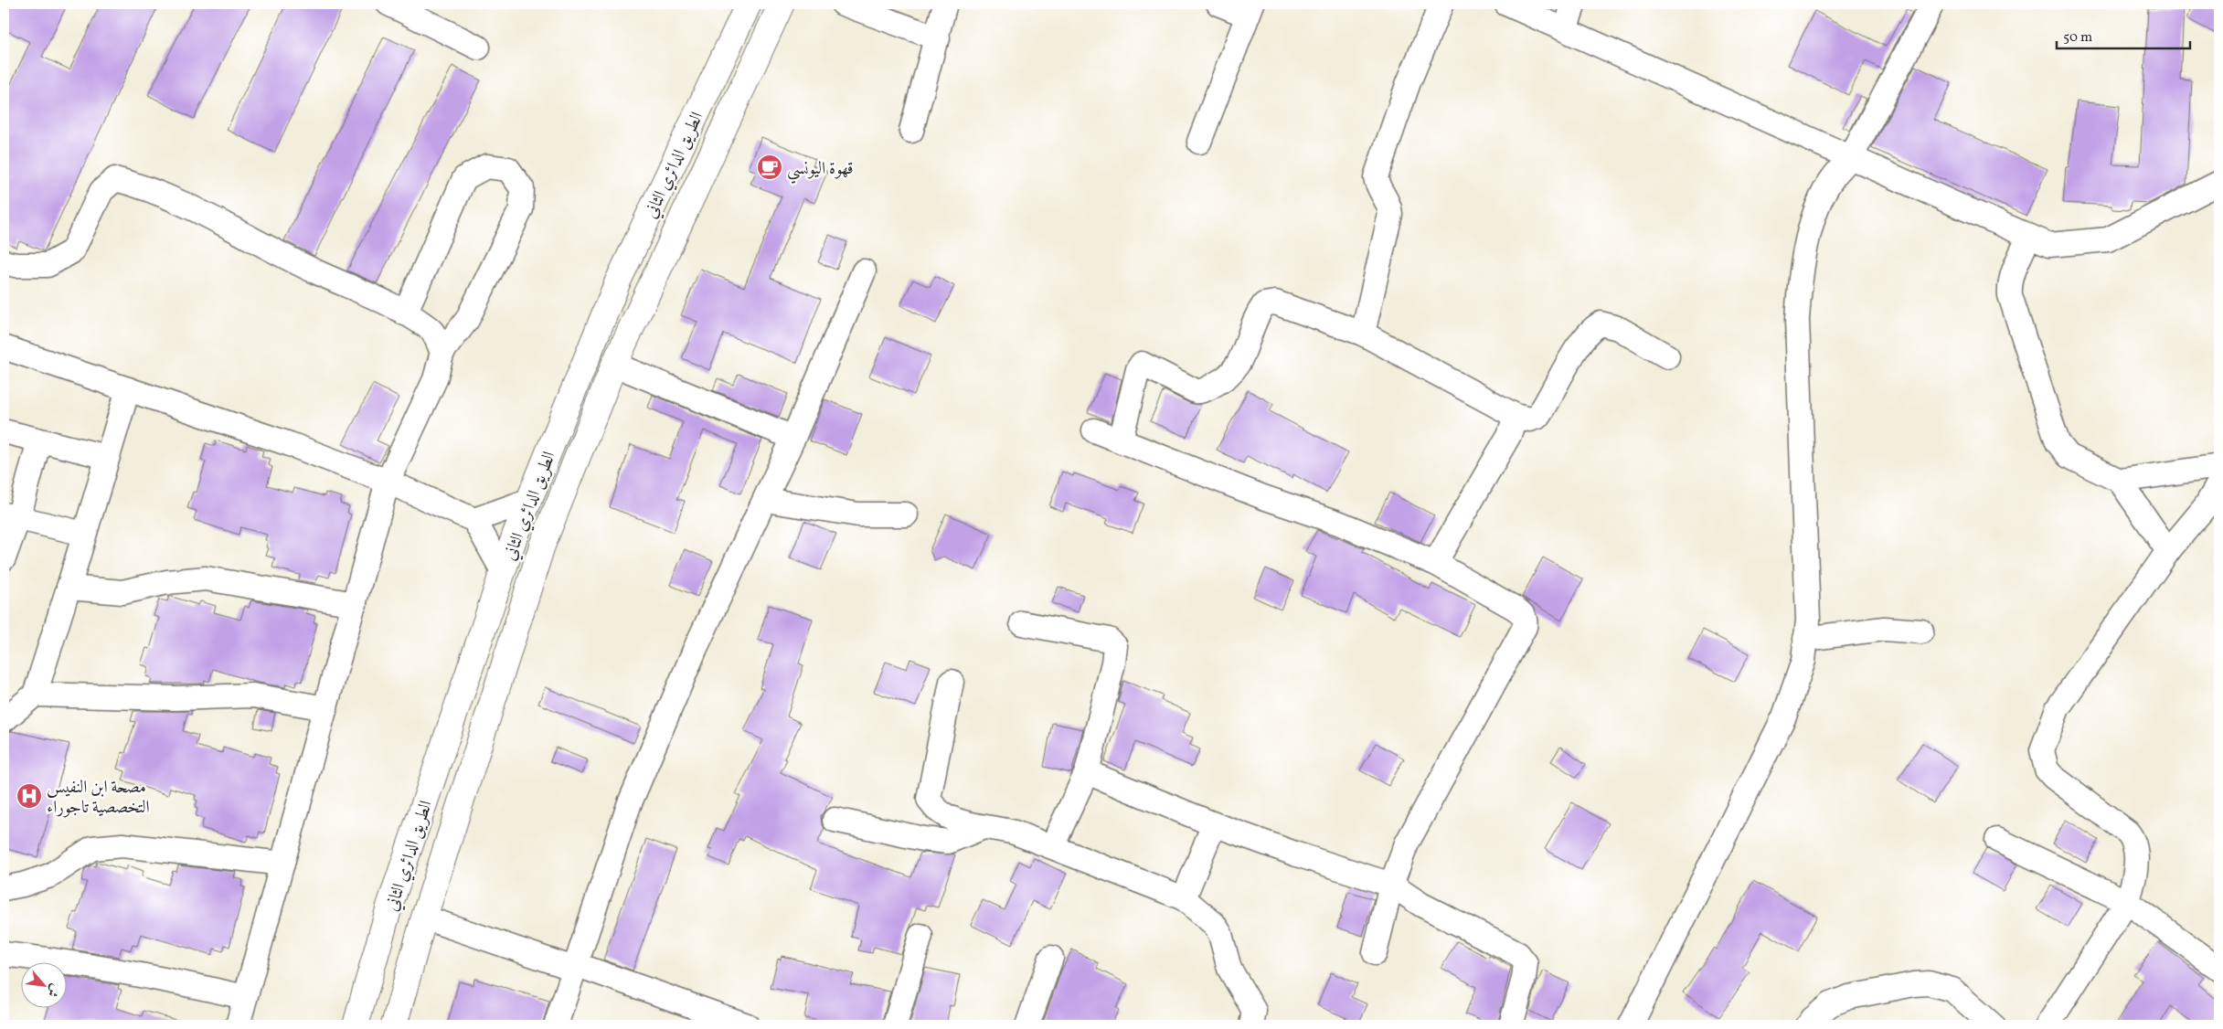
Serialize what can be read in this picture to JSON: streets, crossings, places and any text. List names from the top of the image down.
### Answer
{
  "streets": {
    "highway": ["الطريق الدائري الثاني"]
  },
  "places": {
    "cafe": ["قهوة اليونسي"],
    "hospital": ["مصحة ابن النفيس التخصصية تاجوراء"]
  },
  "scale_bar": "50 m",
  "north": "bottom right"
}
